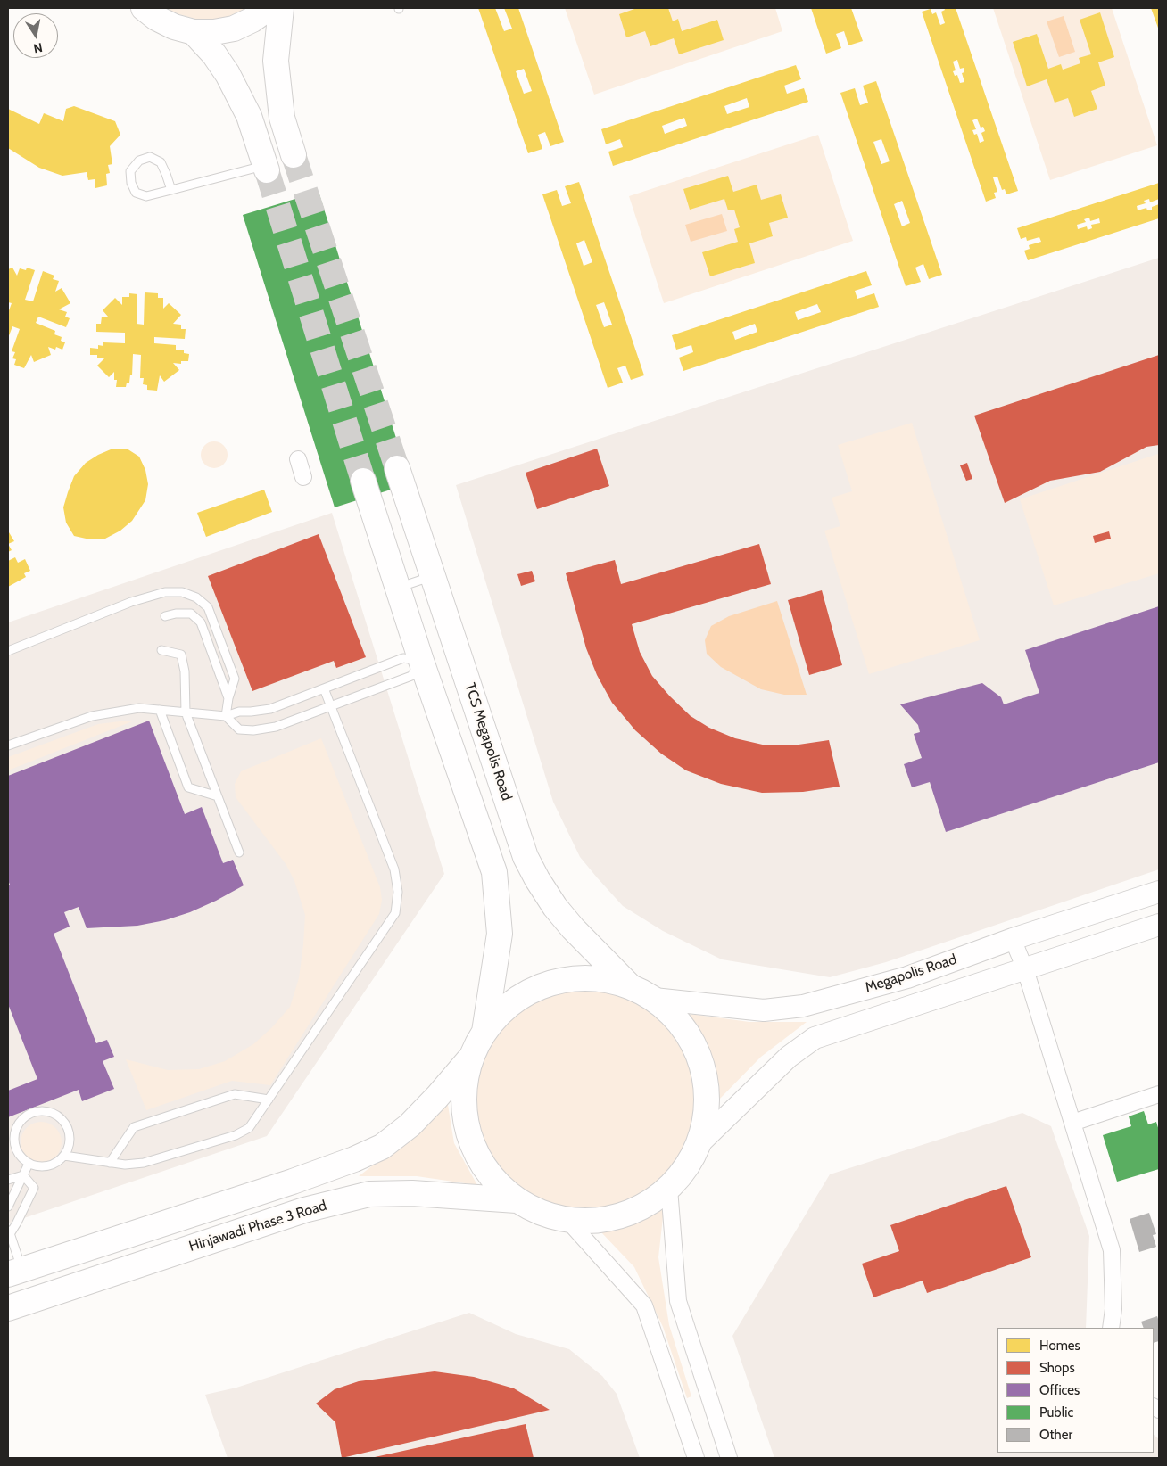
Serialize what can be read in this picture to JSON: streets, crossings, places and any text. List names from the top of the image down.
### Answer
{
  "streets": {
    "main road": ["TCS Megapolis Road", "Hinjawadi Phase 3 Road"],
    "street": ["Megapolis Road"]
  },
  "legend": [
    "Homes",
    "Shops",
    "Offices",
    "Public",
    "Other"
  ],
  "north": "bottom"
}
